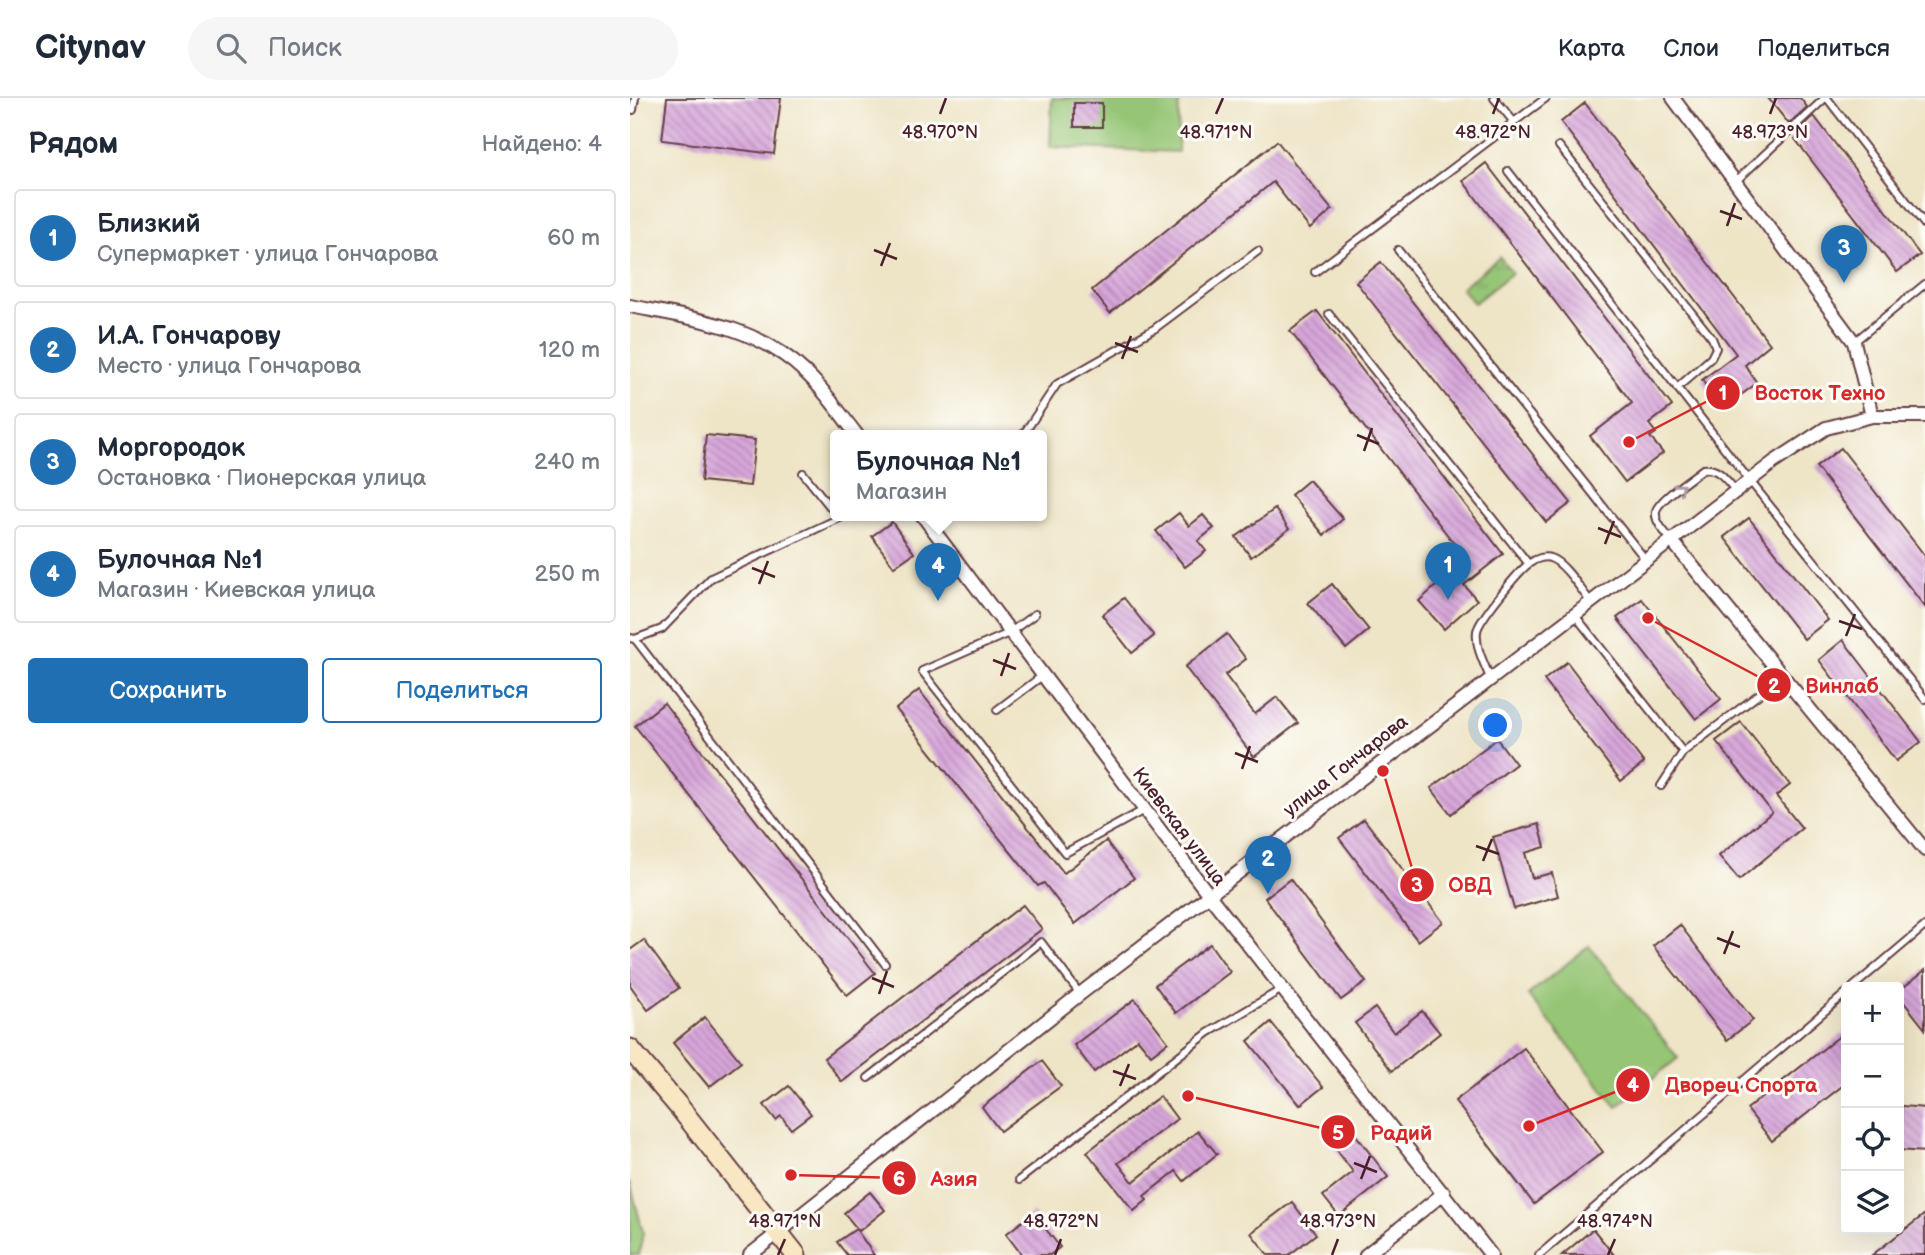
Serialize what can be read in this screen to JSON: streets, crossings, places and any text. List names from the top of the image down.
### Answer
{
  "streets": {
    "street": ["улица Гончарова", "Киевская улица"]
  },
  "crossings": [
    ["улица Гончарова", "Киевская улица"]
  ],
  "places": [
    "Восток Техно",
    "Винлаб",
    "ОВД",
    "Радий",
    "Дворец Спорта",
    "Азия"
  ],
  "page": {
    "header": "Citynav",
    "search": "Поиск",
    "nav": ["Карта", "Слои", "Поделиться"],
    "heading": ["Рядом", "Найдено: 4"],
    "list": [
      {
        "mark": "1",
        "name": "Близкий",
        "note": "Супермаркет · улица Гончарова",
        "value": "60 m"
      },
      {
        "mark": "2",
        "name": "И.А. Гончарову",
        "note": "Место · улица Гончарова",
        "value": "120 m"
      },
      {
        "mark": "3",
        "name": "Моргородок",
        "note": "Остановка · Пионерская улица",
        "value": "240 m"
      },
      {
        "mark": "4",
        "name": "Булочная №1",
        "note": "Магазин · Киевская улица",
        "value": "250 m"
      }
    ],
    "pins": [
      "3",
      "1",
      "4",
      "2"
    ],
    "popup": ["Булочная №1", "Магазин"],
    "buttons": ["Сохранить", "Поделиться"],
    "map_buttons": ["+", "−"]
  },
  "coordinates": [
    "48.970°N",
    "48.971°N",
    "48.972°N",
    "48.973°N",
    "48.974°N"
  ]
}
